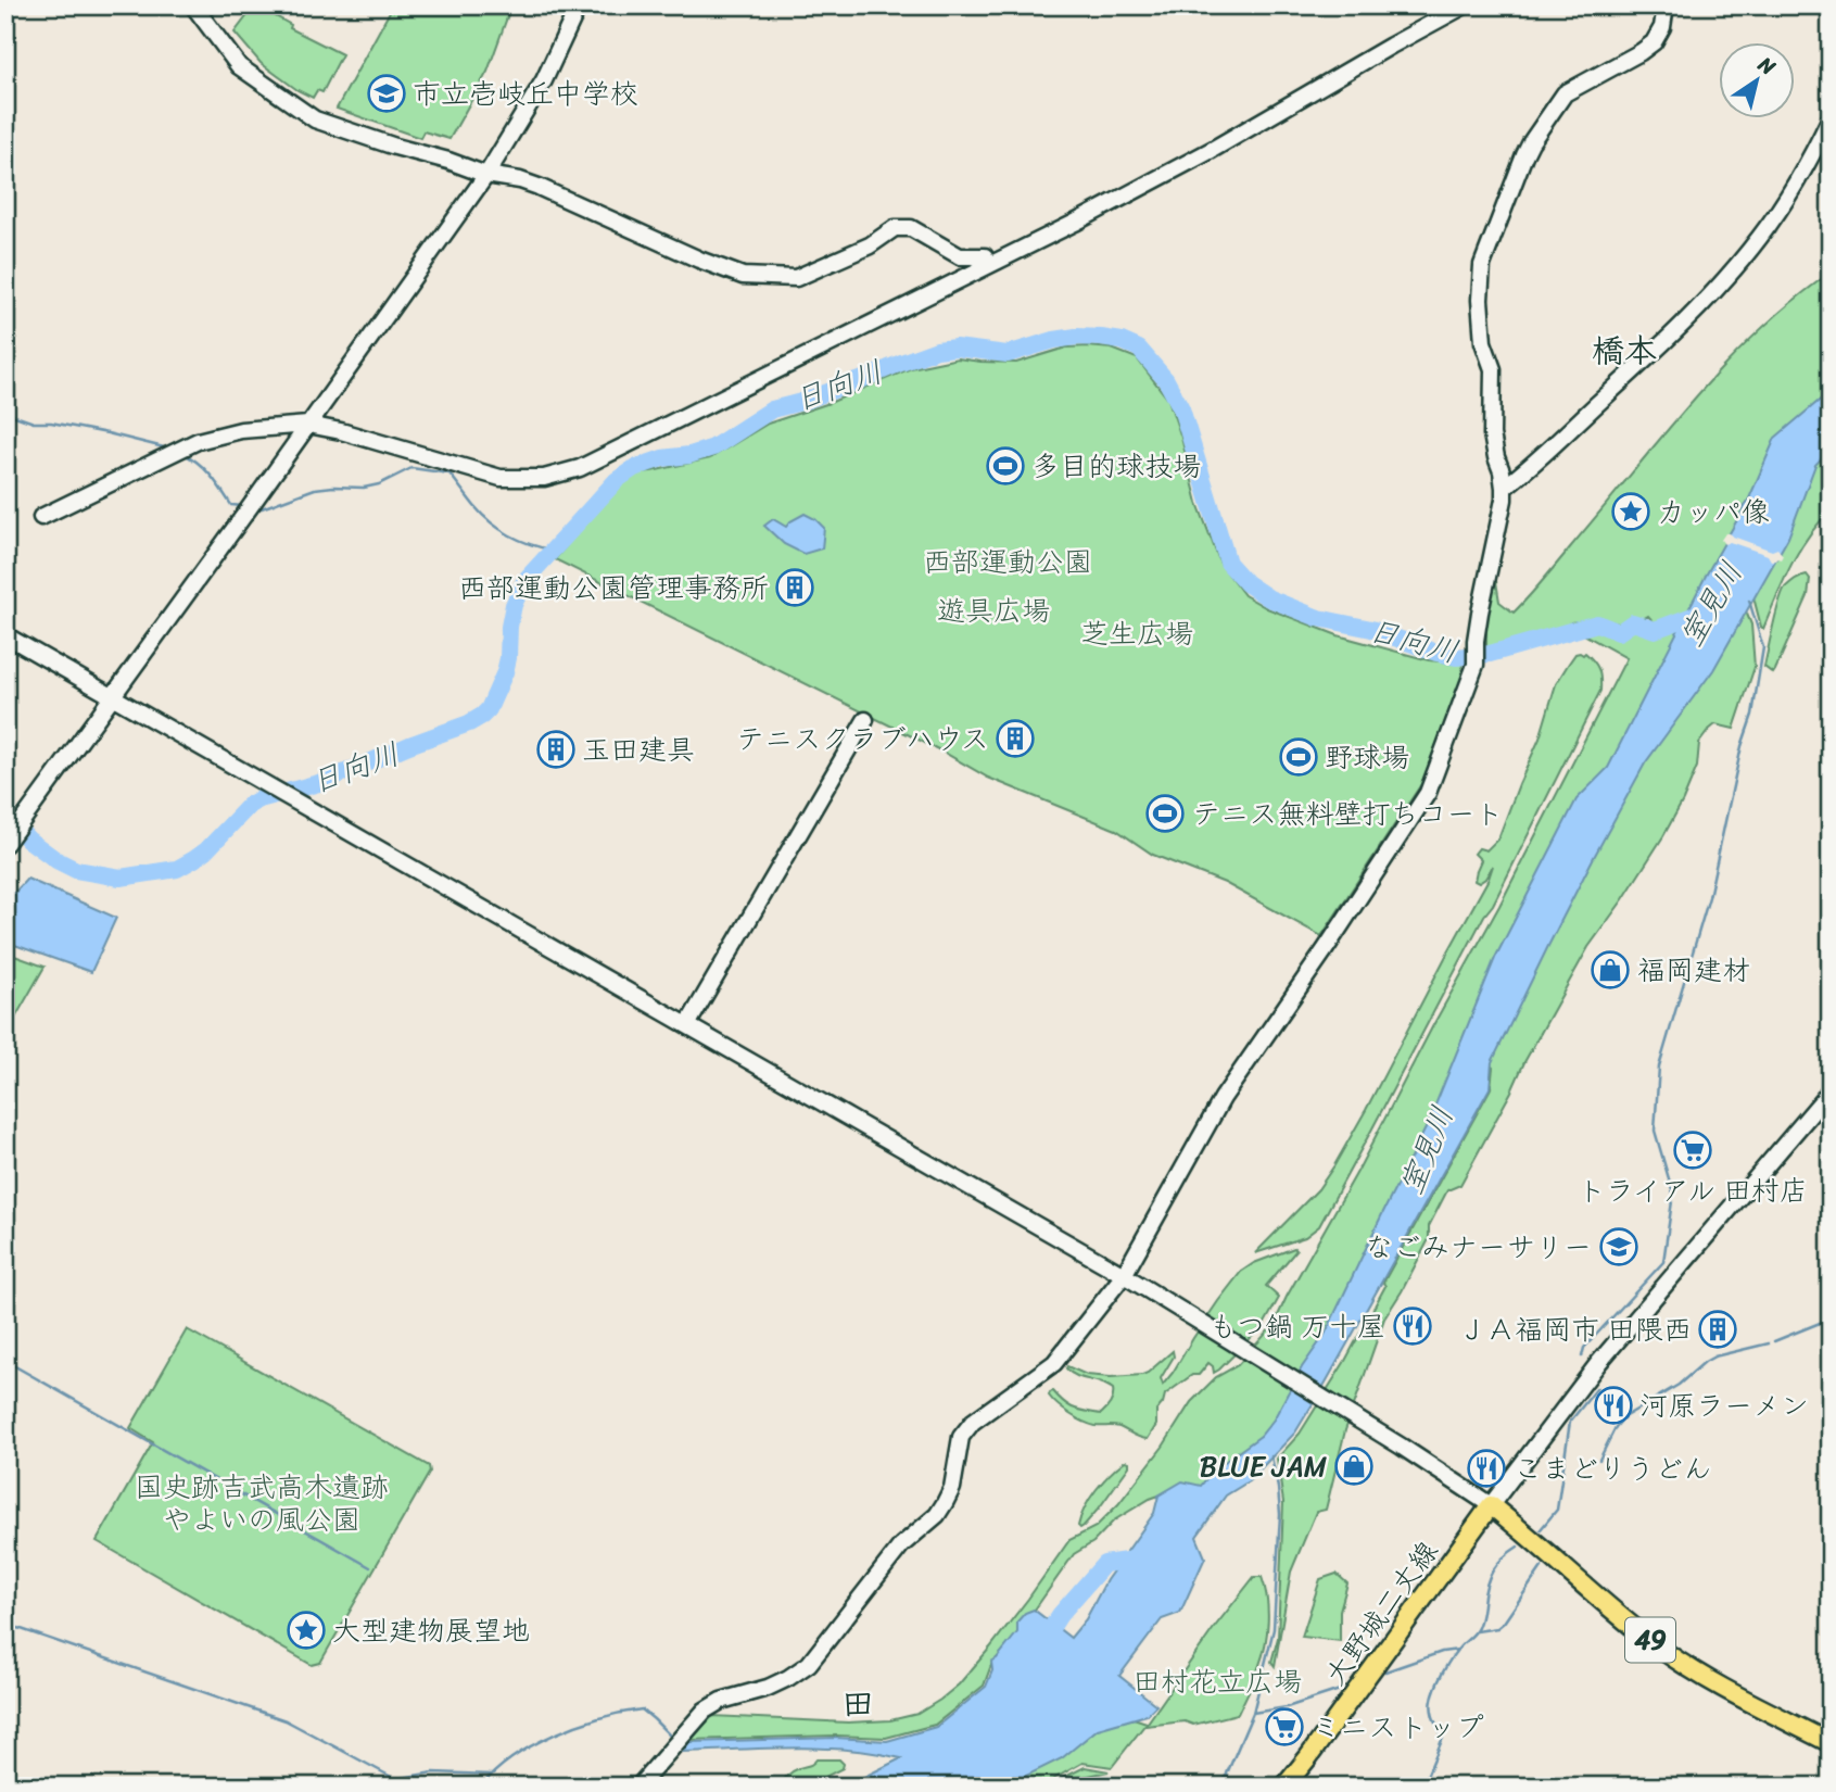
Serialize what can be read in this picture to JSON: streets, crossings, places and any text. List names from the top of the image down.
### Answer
{
  "streets": {
    "main road": ["大野城二丈線", "49"]
  },
  "crossings": [
    ["大野城二丈線", "49"]
  ],
  "districts": ["橋本", "田"],
  "water": ["日向川", "室見川"],
  "parks": [
    "西部運動公園",
    "遊具広場",
    "芝生広場",
    "国史跡吉武高木遺跡 やよいの風公園",
    "田村花立広場"
  ],
  "places": {
    "school or university": ["市立壱岐丘中学校", "なごみナーサリー"],
    "sports": ["多目的球技場", "野球場", "テニス無料壁打ちコート"],
    "place": ["カッパ像", "大型建物展望地"],
    "building": [
      "西部運動公園管理事務所",
      "テニスクラブハウス",
      "玉田建具",
      "ＪＡ福岡市 田隈西"
    ],
    "shop": ["福岡建材", "BLUE JAM"],
    "supermarket": ["トライアル 田村店", "ミニストップ"],
    "restaurant": ["もつ鍋 万十屋", "河原ラーメン", "こまどりうどん"]
  },
  "north": "top right"
}
